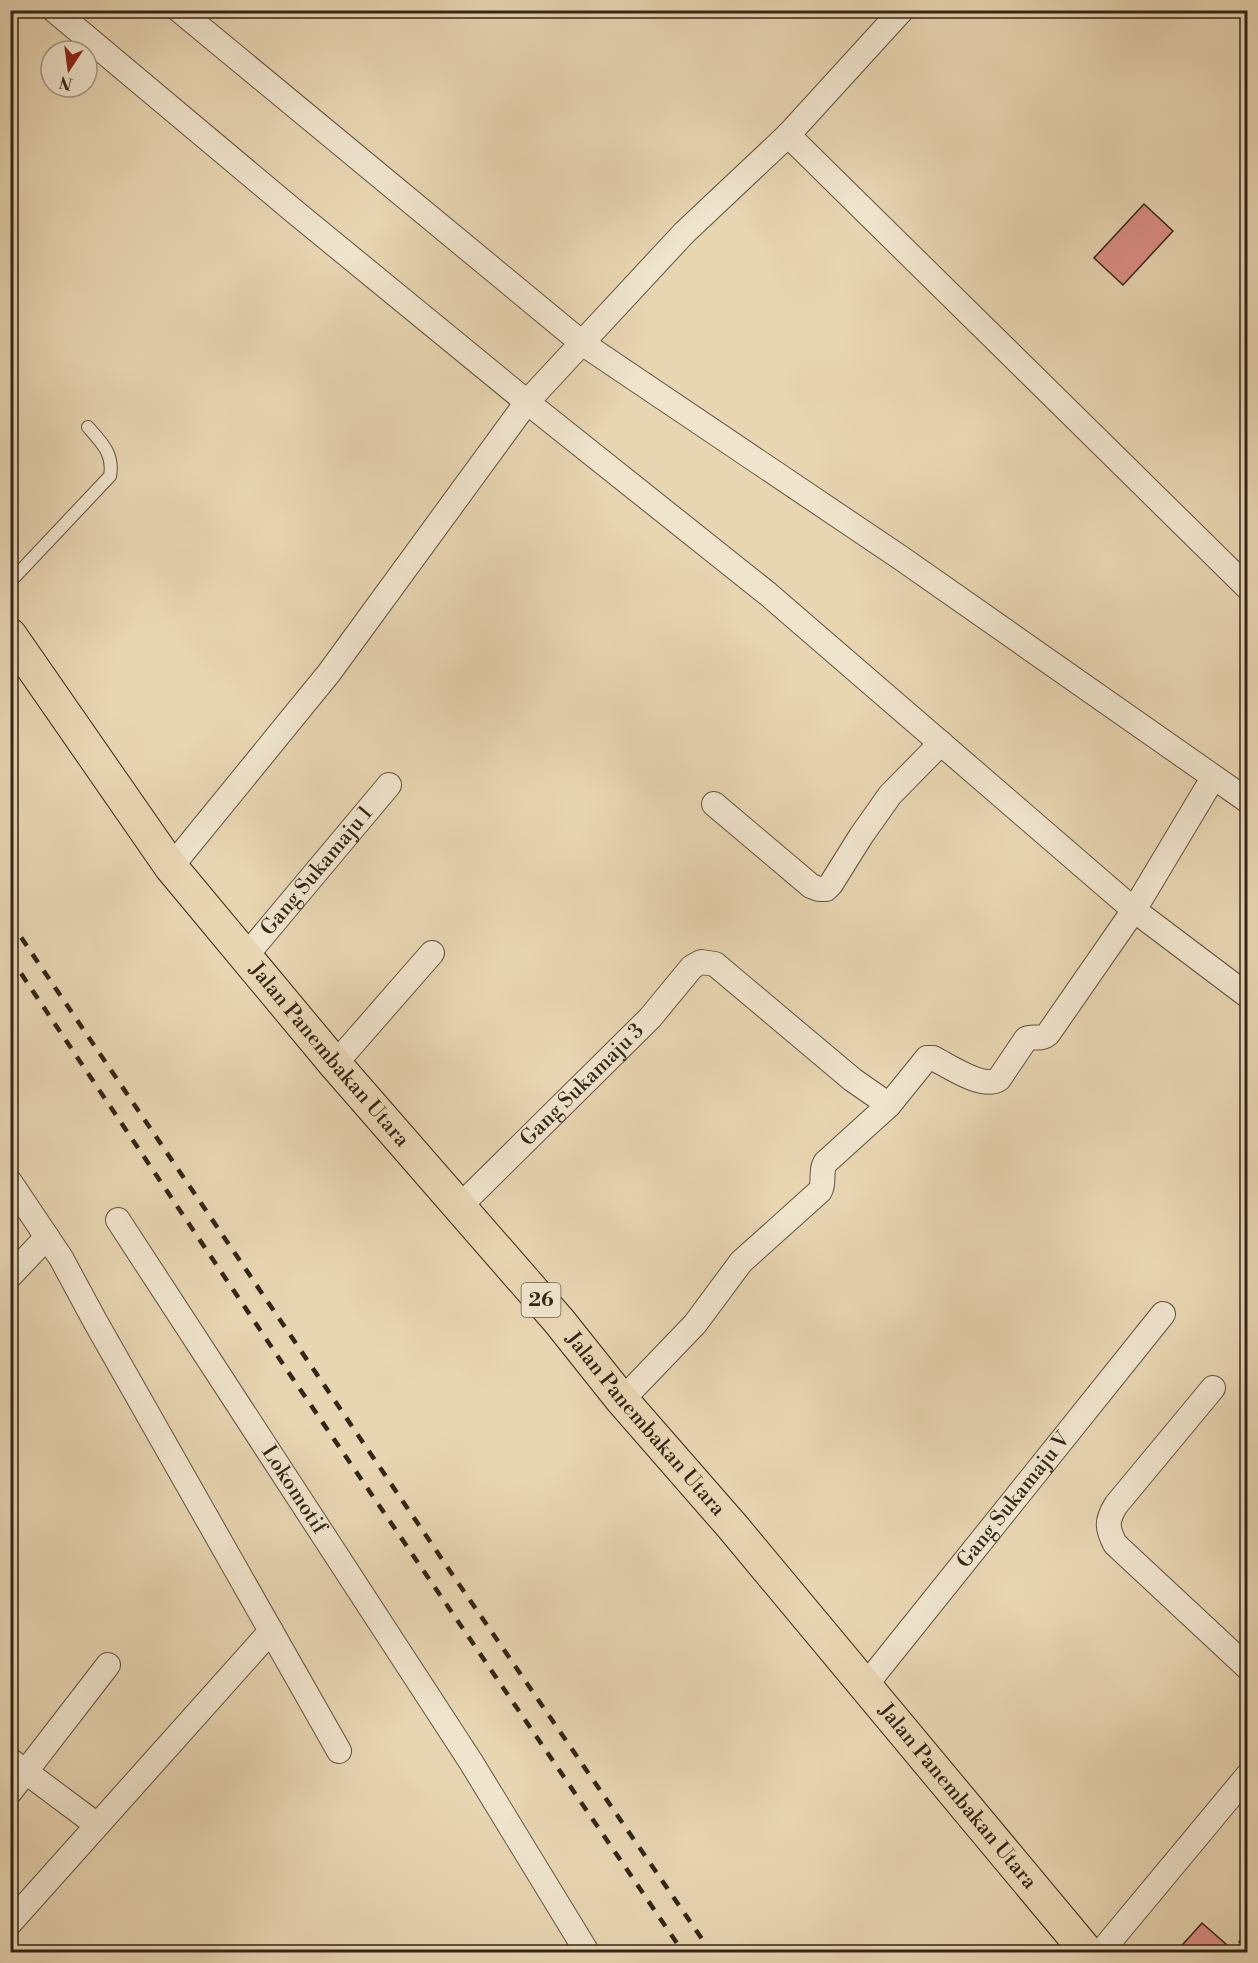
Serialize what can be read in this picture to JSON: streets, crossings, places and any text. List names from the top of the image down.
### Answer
{
  "streets": {
    "main road": ["Jalan Panembakan Utara", "26"],
    "street": [
      "Gang Sukamaju 1",
      "Gang Sukamaju 3",
      "Lokomotif",
      "Gang Sukamaju V"
    ]
  },
  "crossings": [
    ["Gang Sukamaju 1", "Jalan Panembakan Utara"],
    ["Jalan Panembakan Utara", "Gang Sukamaju 3"],
    ["Jalan Panembakan Utara", "Gang Sukamaju V"]
  ],
  "north": "bottom"
}
